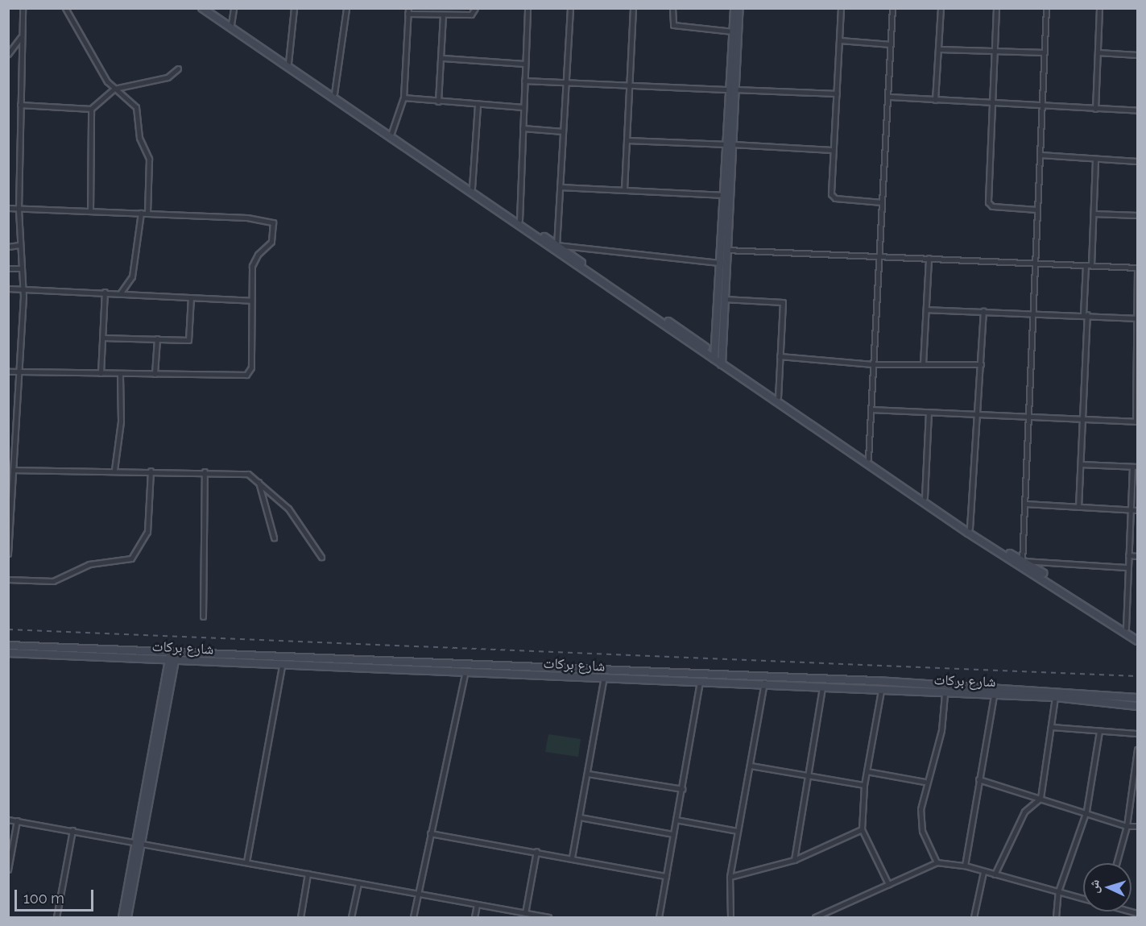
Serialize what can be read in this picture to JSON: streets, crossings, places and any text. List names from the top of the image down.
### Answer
{
  "streets": {
    "street": ["شارع بركات"]
  },
  "scale_bar": "100 m",
  "north": "left"
}
